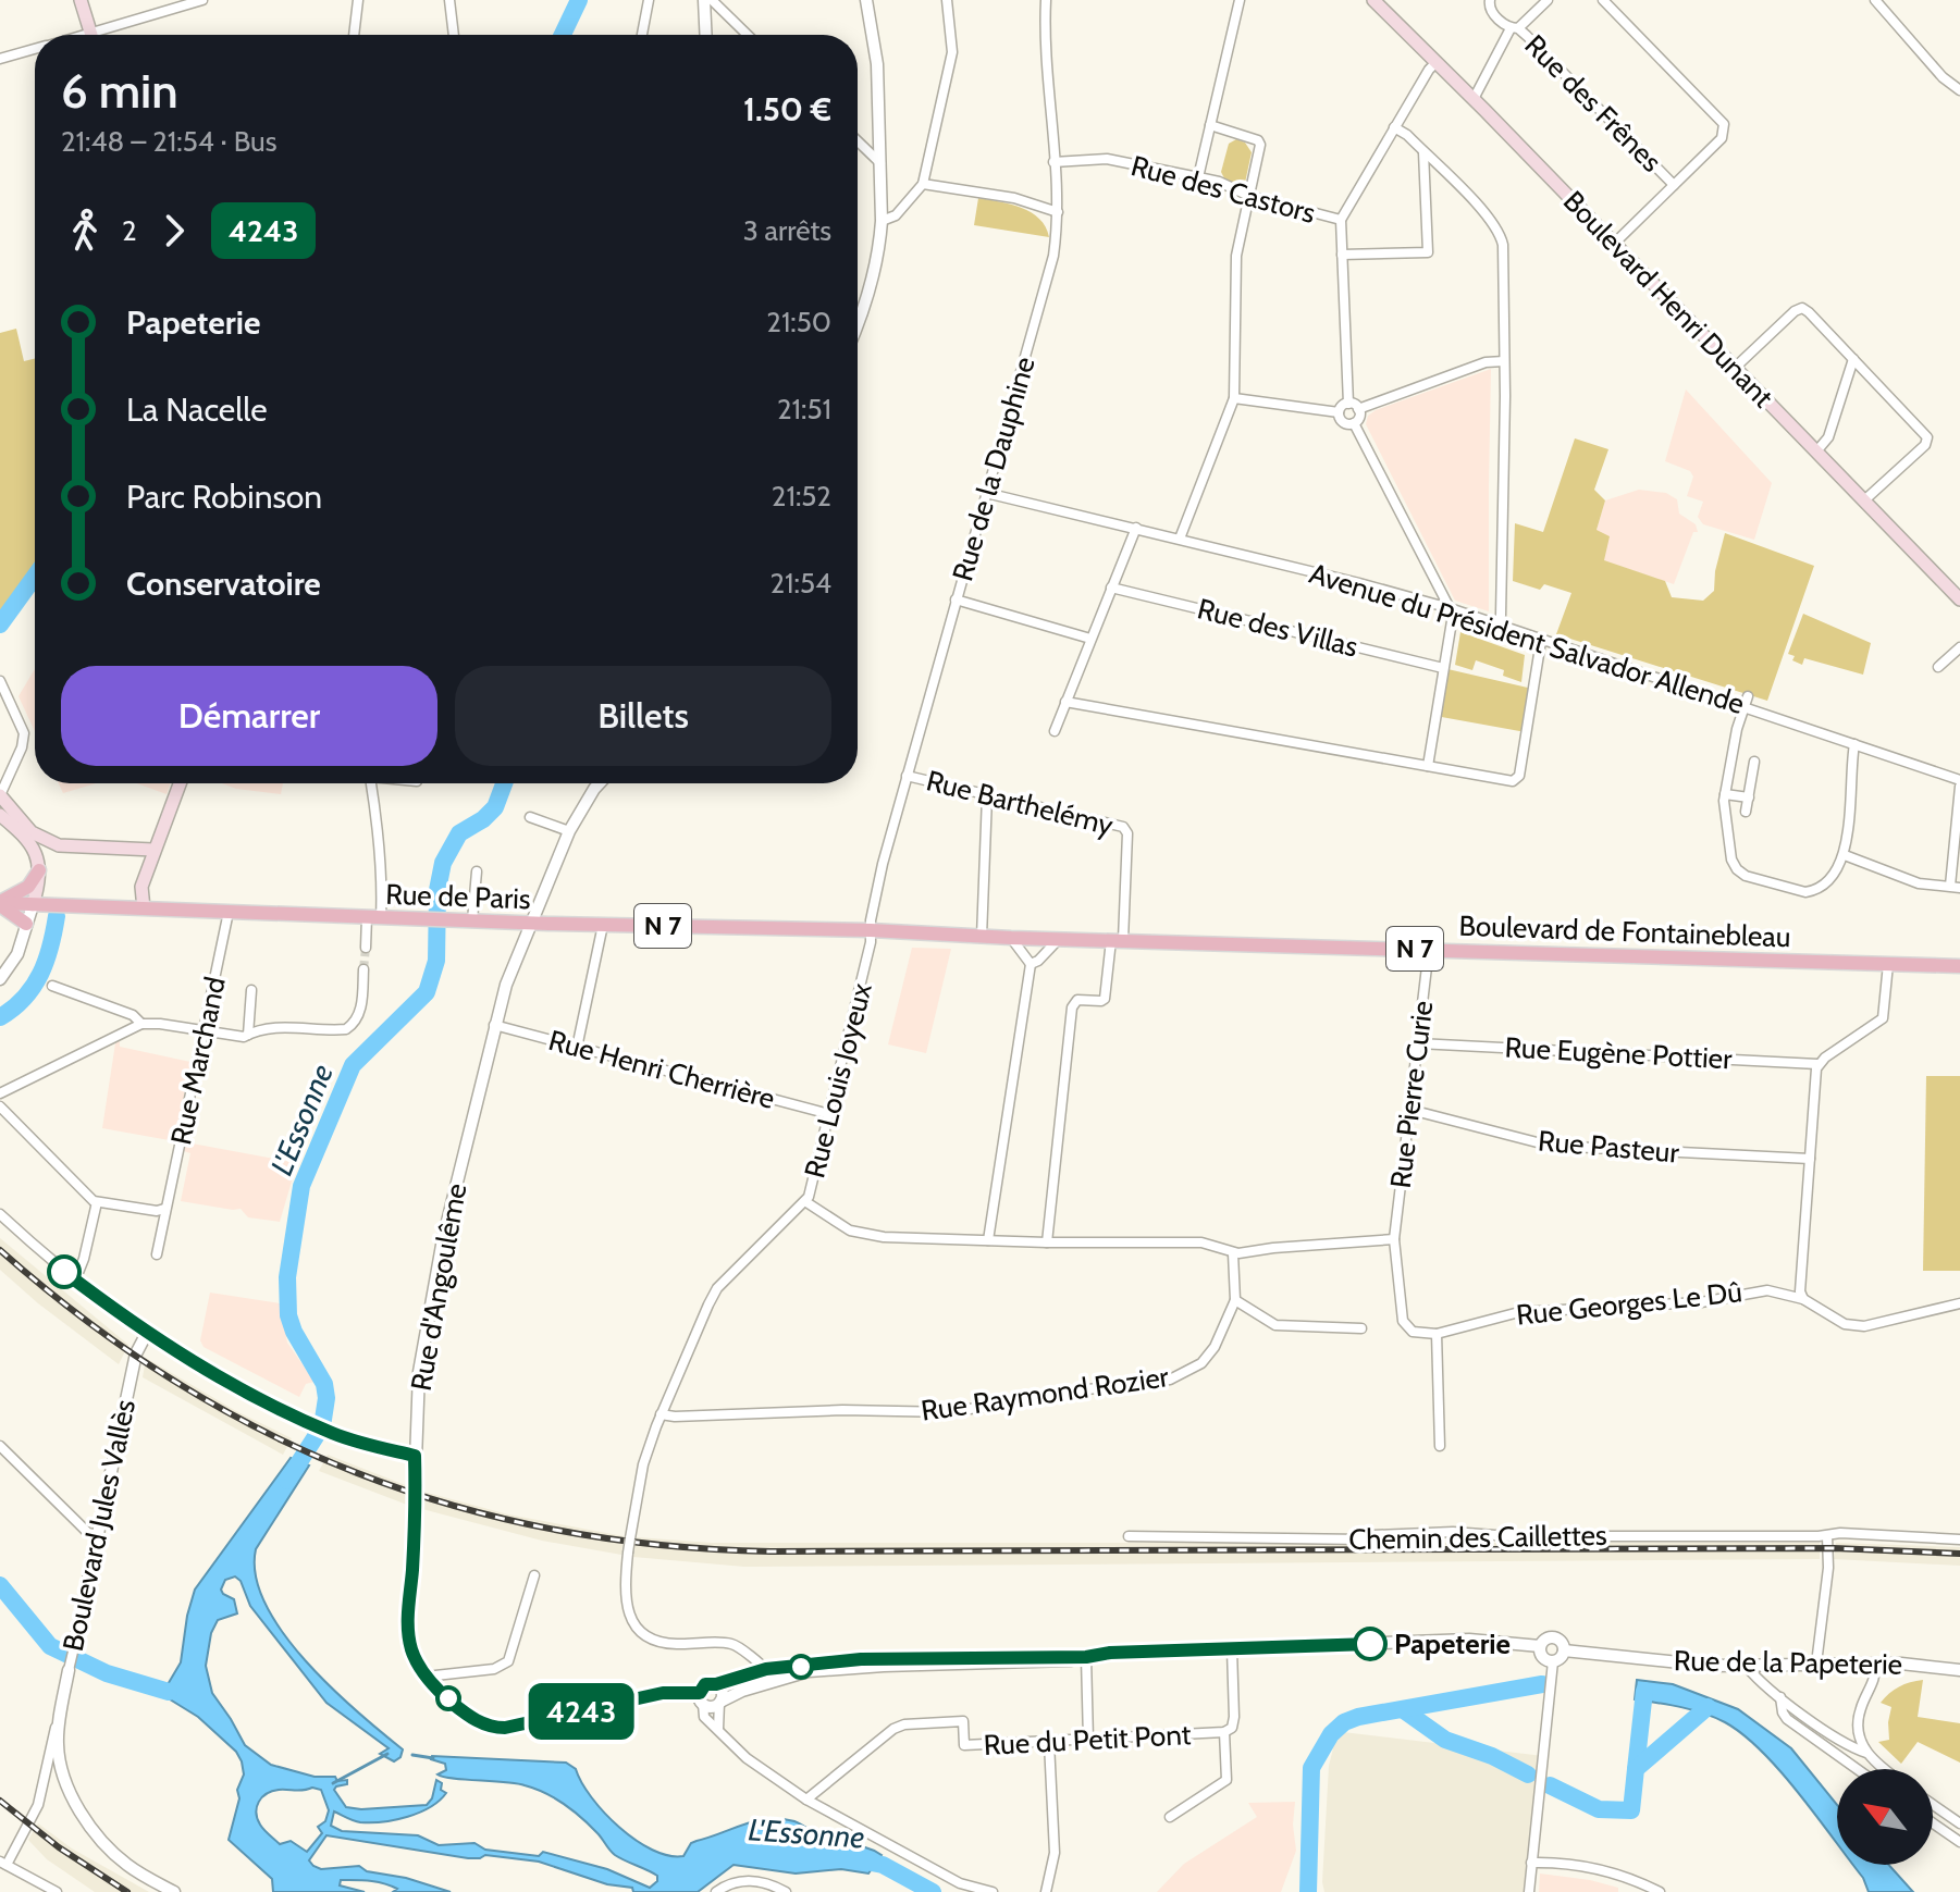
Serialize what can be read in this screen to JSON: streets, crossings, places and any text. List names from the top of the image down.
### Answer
{
  "streets": {
    "main road": [
      "Boulevard Henri Dunant",
      "Rue de Paris",
      "N 7",
      "Boulevard de Fontainebleau"
    ],
    "street": [
      "Rue des Frênes",
      "Rue des Castors",
      "Rue de la Dauphine",
      "Rue des Villas",
      "Avenue du Président Salvador Allende",
      "Rue Barthelémy",
      "Rue Eugène Pottier",
      "Rue Marchand",
      "Rue Henri Cherrière",
      "Rue Louis Joyeux",
      "Rue Pierre Curie",
      "Rue Pasteur",
      "Rue d'Angoulême",
      "Rue Georges Le Dû",
      "Rue Raymond Rozier",
      "Boulevard Jules Vallès",
      "Chemin des Caillettes",
      "Rue de la Papeterie",
      "Rue du Petit Pont"
    ]
  },
  "crossings": [
    ["Rue des Castors", "Rue de la Dauphine"],
    ["Rue de la Dauphine", "Avenue du Président Salvador Allende"],
    ["Rue de la Dauphine", "Rue Barthelémy"],
    ["Rue de la Dauphine", "Rue de Paris"],
    ["Rue de la Dauphine", "Boulevard de Fontainebleau"],
    ["Rue de la Dauphine", "Rue Louis Joyeux"],
    ["Rue Barthelémy", "Boulevard de Fontainebleau"],
    ["Rue de Paris", "N 7"],
    ["Rue de Paris", "Boulevard de Fontainebleau"],
    ["Rue de Paris", "Rue Marchand"],
    ["Rue de Paris", "Rue Louis Joyeux"],
    ["Rue de Paris", "Rue d'Angoulême"],
    ["Boulevard de Fontainebleau", "Rue Louis Joyeux"],
    ["Boulevard de Fontainebleau", "Rue Pierre Curie"],
    ["Rue Eugène Pottier", "Rue Pierre Curie"],
    ["Rue Henri Cherrière", "Rue Louis Joyeux"],
    ["Rue Henri Cherrière", "Rue d'Angoulême"],
    ["Rue Louis Joyeux", "Rue Raymond Rozier"],
    ["Rue Pierre Curie", "Rue Pasteur"]
  ],
  "water": ["L'Essonne"],
  "places": ["Papeterie"],
  "lines": ["bus line 4243"],
  "north": "top left",
  "page": {
    "on_map": "4243",
    "heading": ["6 min", "21:48 – 21:54 · Bus", "1.50 €"],
    "legs": ["2", "4243", "3 arrêts"],
    "list": [
      {
        "name": "Papeterie",
        "value": "21:50"
      },
      {
        "name": "La Nacelle",
        "value": "21:51"
      },
      {
        "name": "Parc Robinson",
        "value": "21:52"
      },
      {
        "name": "Conservatoire",
        "value": "21:54"
      }
    ],
    "buttons": ["Démarrer", "Billets"]
  }
}
